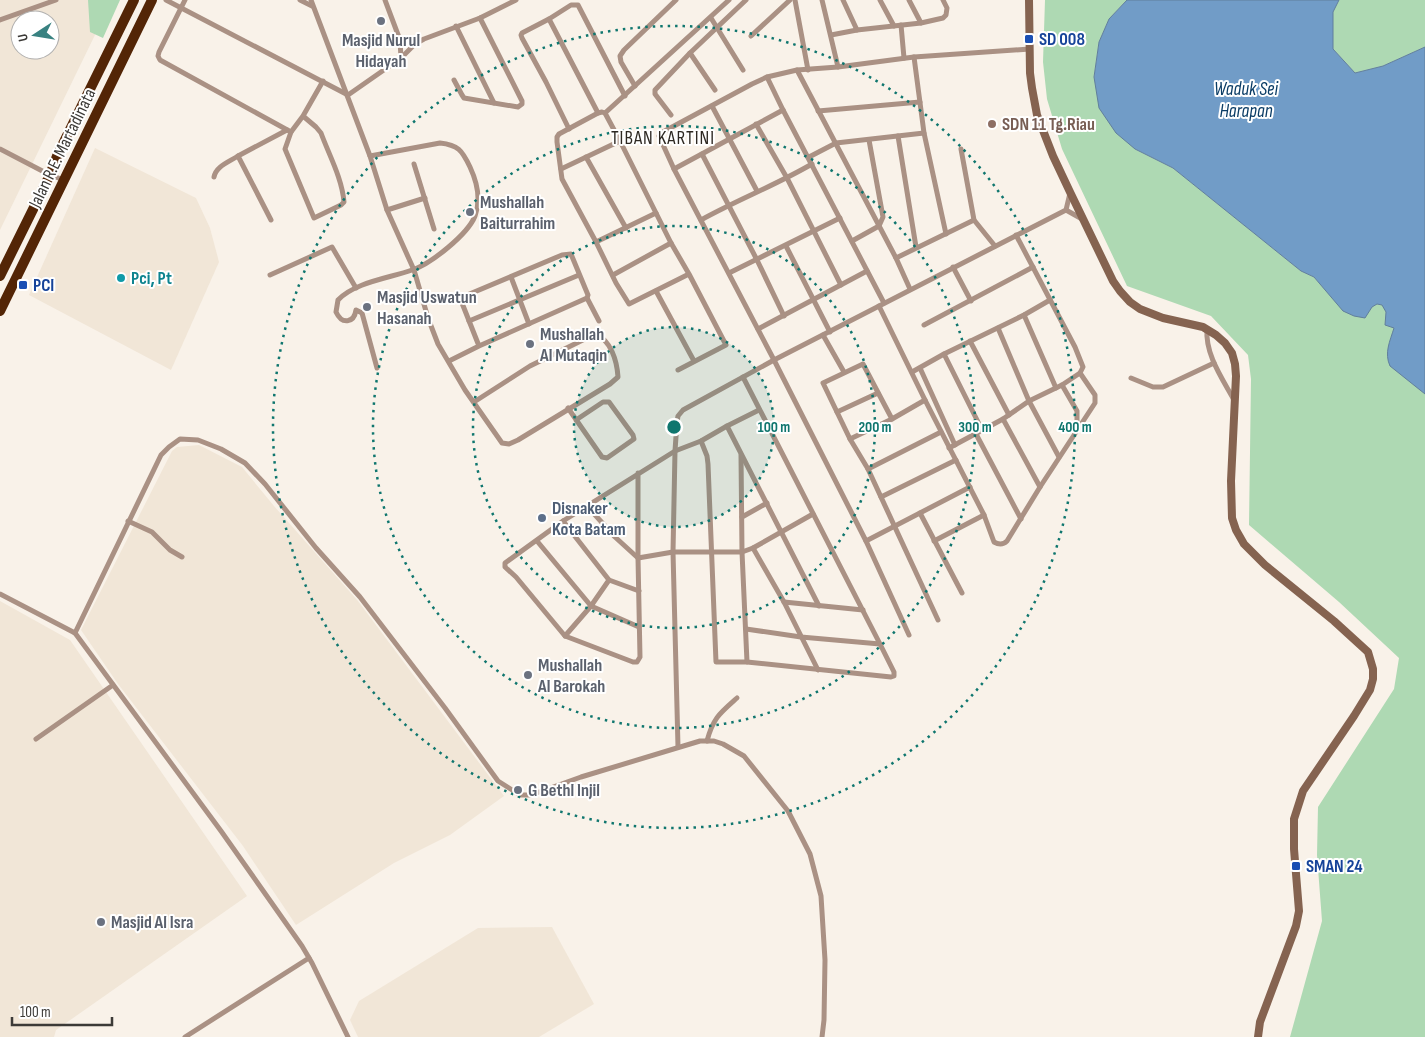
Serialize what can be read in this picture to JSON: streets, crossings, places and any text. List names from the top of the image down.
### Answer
{
  "streets": {
    "highway": ["Jalan R.E. Martadinata"]
  },
  "districts": ["TIBAN KARTINI"],
  "water": ["Waduk Sei Harapan"],
  "places": {
    "other": [
      "Masjid Nurul Hidayah",
      "SDN 11 Tg.Riau",
      "Mushallah Baiturrahim",
      "Pci, Pt",
      "Masjid Uswatun Hasanah",
      "Mushallah Al Mutaqin",
      "Disnaker Kota Batam",
      "Mushallah Al Barokah",
      "G Bethl Injil",
      "Masjid Al Isra"
    ],
    "transit": ["SD 008", "PCI", "SMAN 24"]
  },
  "scale_bar": "100 m",
  "north": "left",
  "rings": [
    "100 m",
    "200 m",
    "300 m",
    "400 m"
  ]
}
